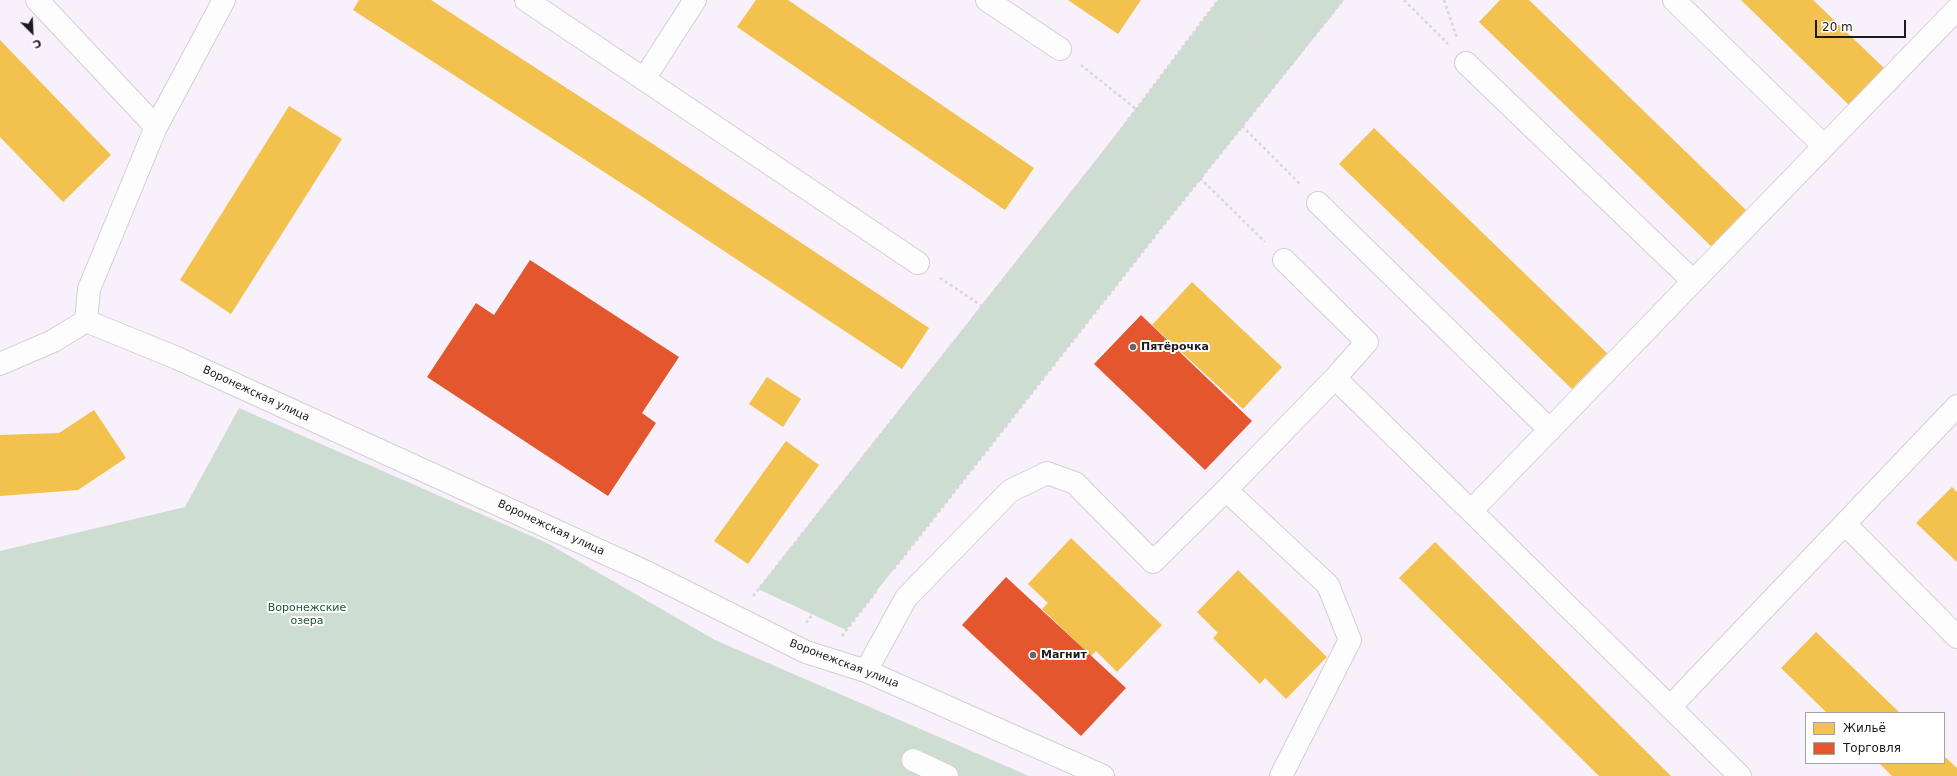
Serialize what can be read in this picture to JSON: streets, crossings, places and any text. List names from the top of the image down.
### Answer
{
  "streets": {
    "street": ["Воронежская улица"]
  },
  "parks": ["Воронежские озера"],
  "places": ["Пятёрочка", "Магнит"],
  "legend": ["Жильё", "Торговля"],
  "scale_bar": "20 m",
  "north": "bottom right"
}
